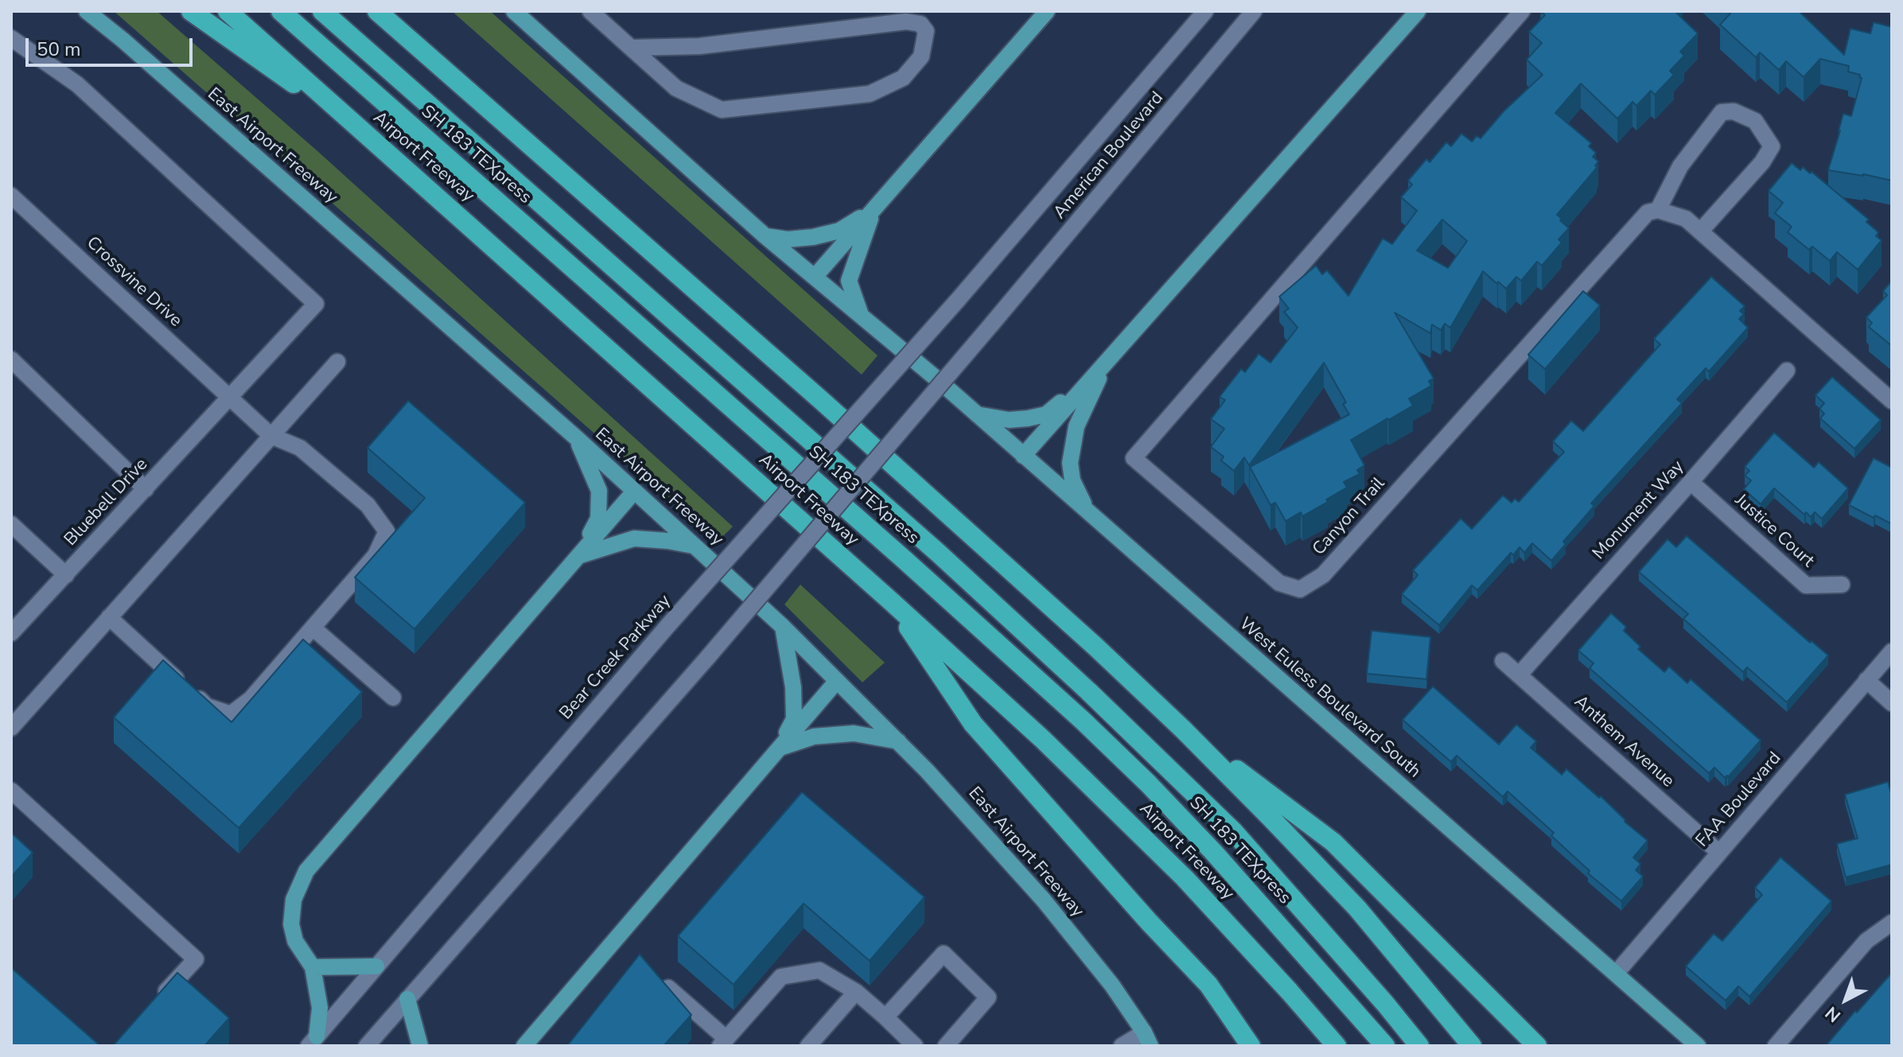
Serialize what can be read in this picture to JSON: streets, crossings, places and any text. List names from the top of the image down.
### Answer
{
  "streets": {
    "highway": ["SH 183 TEXpress", "Airport Freeway"],
    "main road": ["East Airport Freeway", "West Euless Boulevard South"],
    "street": [
      "American Boulevard",
      "Crossvine Drive",
      "Bluebell Drive",
      "Monument Way",
      "Canyon Trail",
      "Justice Court",
      "Bear Creek Parkway",
      "Anthem Avenue",
      "FAA Boulevard"
    ]
  },
  "crossings": [
    ["American Boulevard", "Bear Creek Parkway"],
    ["Crossvine Drive", "Bluebell Drive"],
    ["Monument Way", "Justice Court"],
    ["Monument Way", "Anthem Avenue"],
    ["West Euless Boulevard South", "FAA Boulevard"],
    ["Anthem Avenue", "FAA Boulevard"]
  ],
  "scale_bar": "50 m",
  "north": "bottom left"
}
